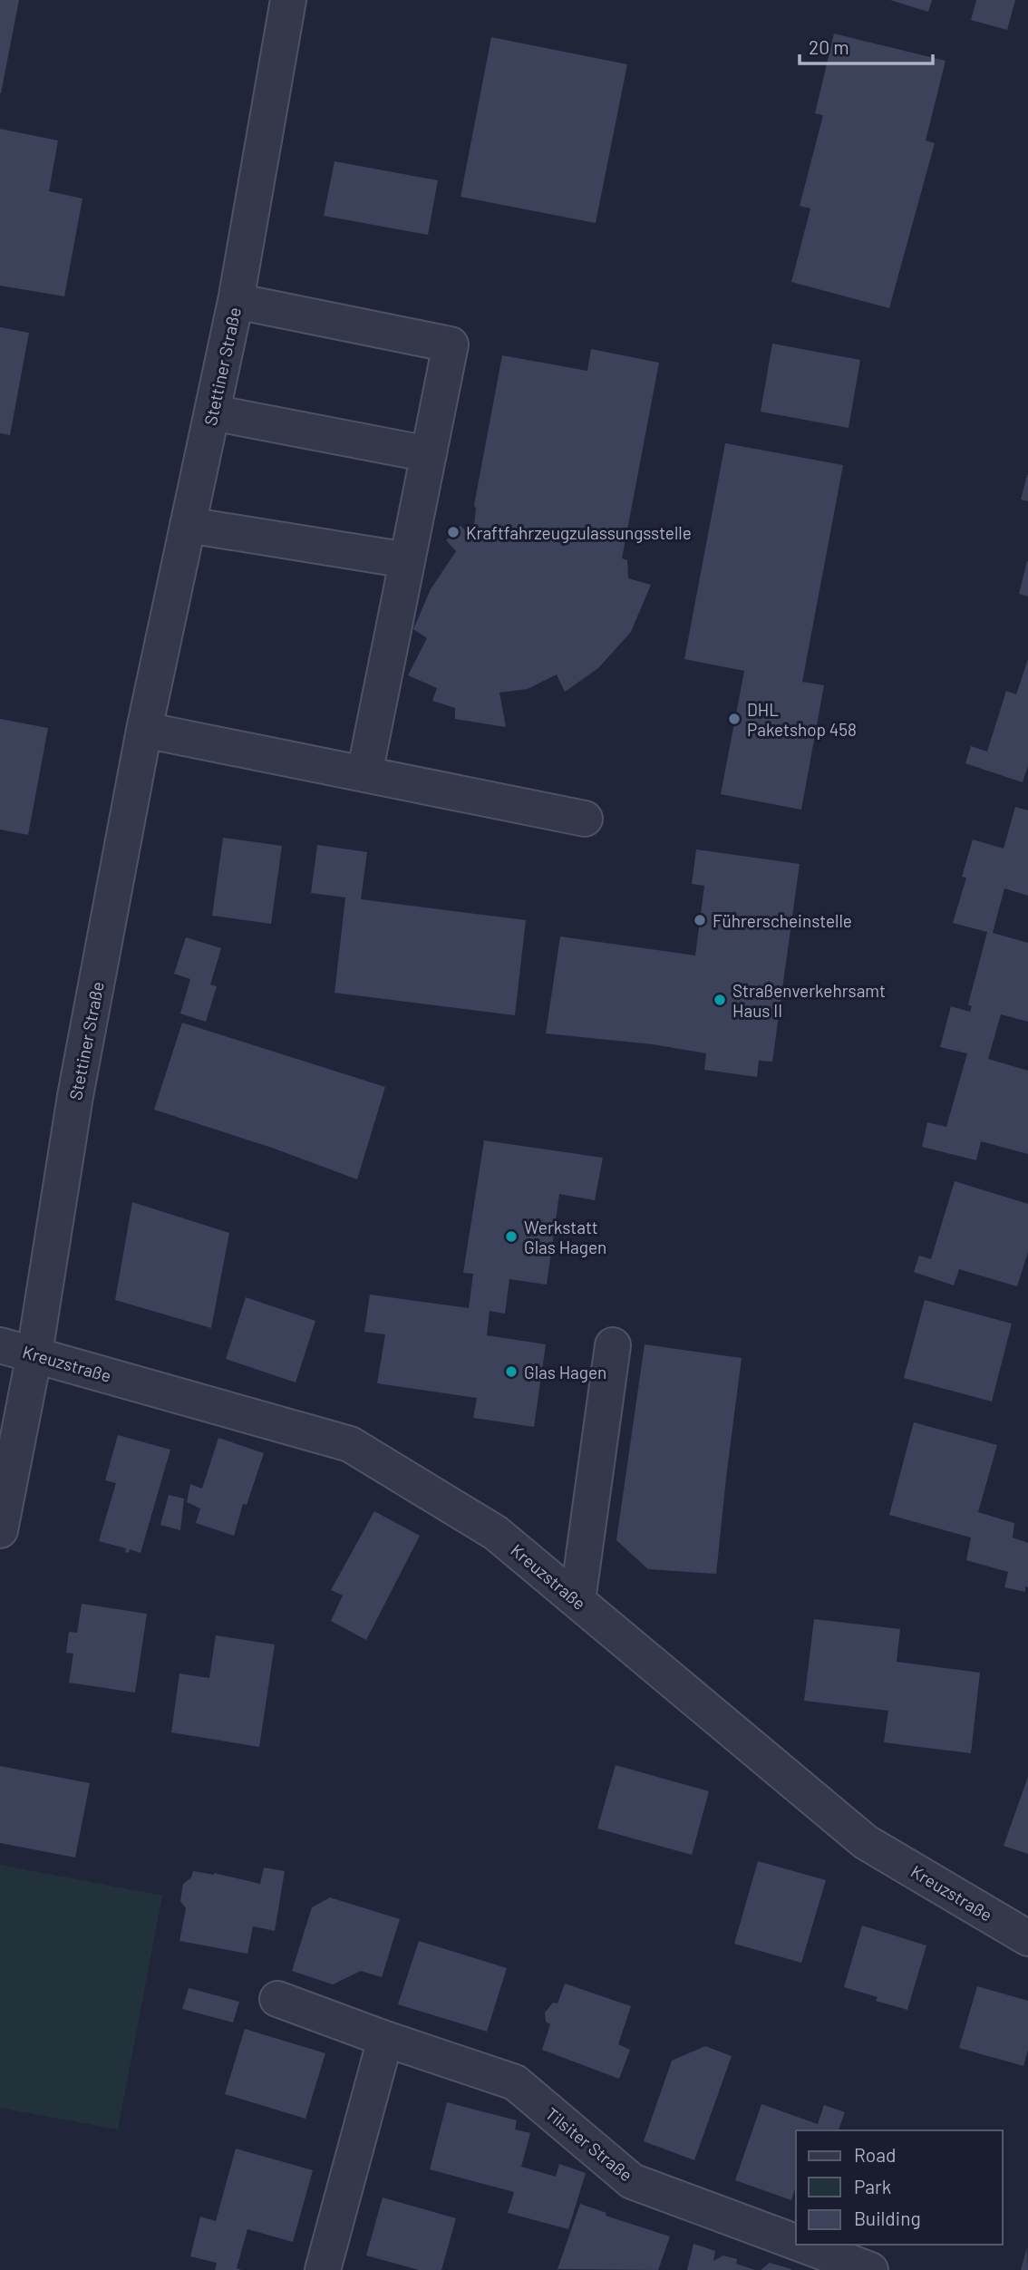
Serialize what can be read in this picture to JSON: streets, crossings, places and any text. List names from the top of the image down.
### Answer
{
  "streets": {
    "street": ["Stettiner Straße", "Kreuzstraße", "Tilsiter Straße"]
  },
  "crossings": [
    ["Stettiner Straße", "Kreuzstraße"]
  ],
  "places": [
    "Kraftfahrzeugzulassungsstelle",
    "DHL Paketshop 458",
    "Führerscheinstelle",
    "Straßenverkehrsamt Haus II",
    "Werkstatt Glas Hagen",
    "Glas Hagen"
  ],
  "legend": ["Road", "Park", "Building"],
  "scale_bar": "20 m"
}
